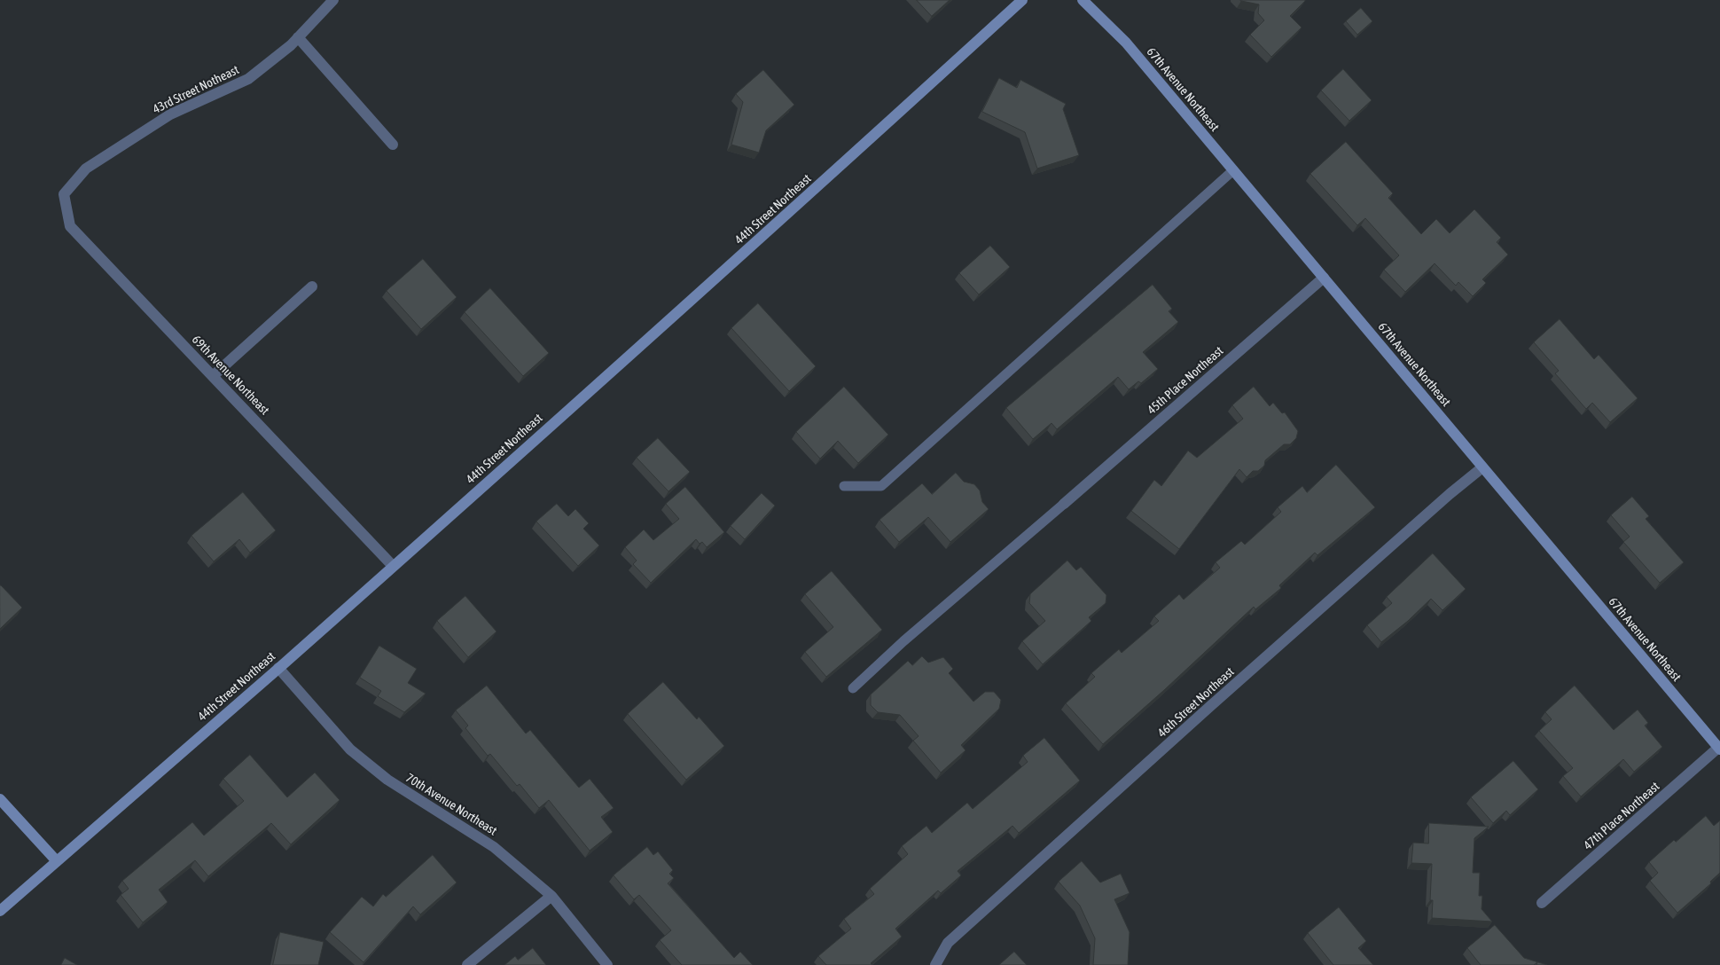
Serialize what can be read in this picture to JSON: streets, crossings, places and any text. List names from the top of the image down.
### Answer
{
  "streets": {
    "street": [
      "43rd Street Notheast",
      "67th Avenue Northeast",
      "44th Street Northeast",
      "69th Avenue Northeast",
      "45th Place Northeast",
      "46th Street Northeast",
      "70th Avenue Northeast",
      "47th Place Northeast"
    ]
  },
  "crossings": [
    ["43rd Street Notheast", "69th Avenue Northeast"],
    ["67th Avenue Northeast", "45th Place Northeast"],
    ["67th Avenue Northeast", "46th Street Northeast"],
    ["67th Avenue Northeast", "47th Place Northeast"],
    ["44th Street Northeast", "69th Avenue Northeast"],
    ["44th Street Northeast", "70th Avenue Northeast"]
  ]
}
